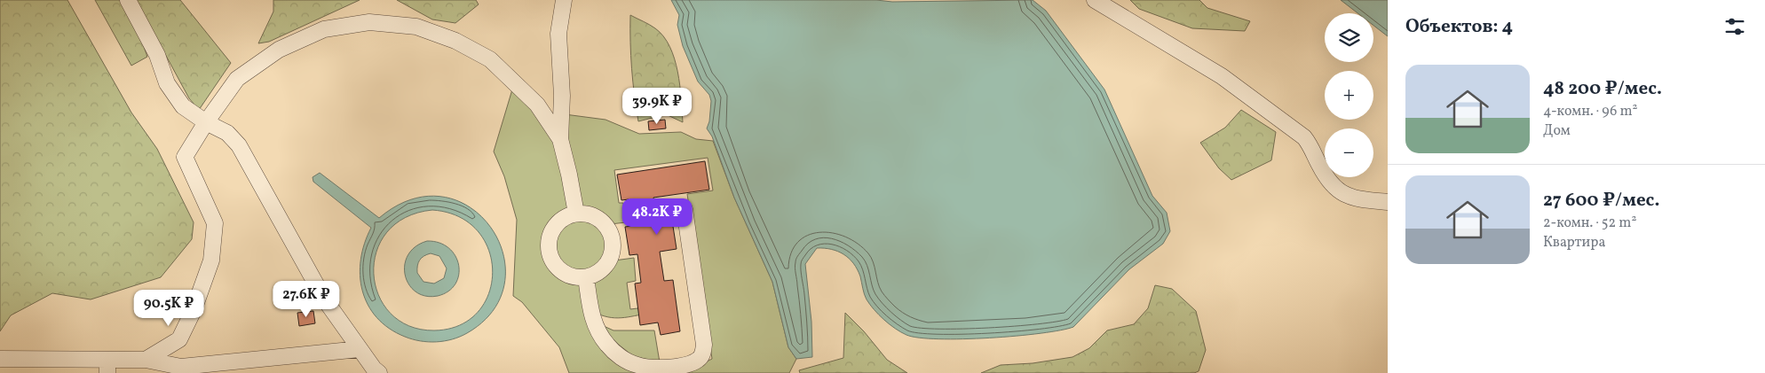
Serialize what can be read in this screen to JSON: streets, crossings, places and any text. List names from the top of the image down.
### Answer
{
  "page": {
    "heading": "Объектов: 4",
    "map_buttons": ["+", "−"],
    "list": [
      {
        "name": "48 200 ₽/мес.",
        "note": "4-комн. · 96 m² · Дом"
      },
      {
        "name": "27 600 ₽/мес.",
        "note": "2-комн. · 52 m² · Квартира"
      }
    ],
    "price": [
      "39.9K ₽",
      "48.2K ₽",
      "27.6K ₽",
      "90.5K ₽"
    ]
  }
}
